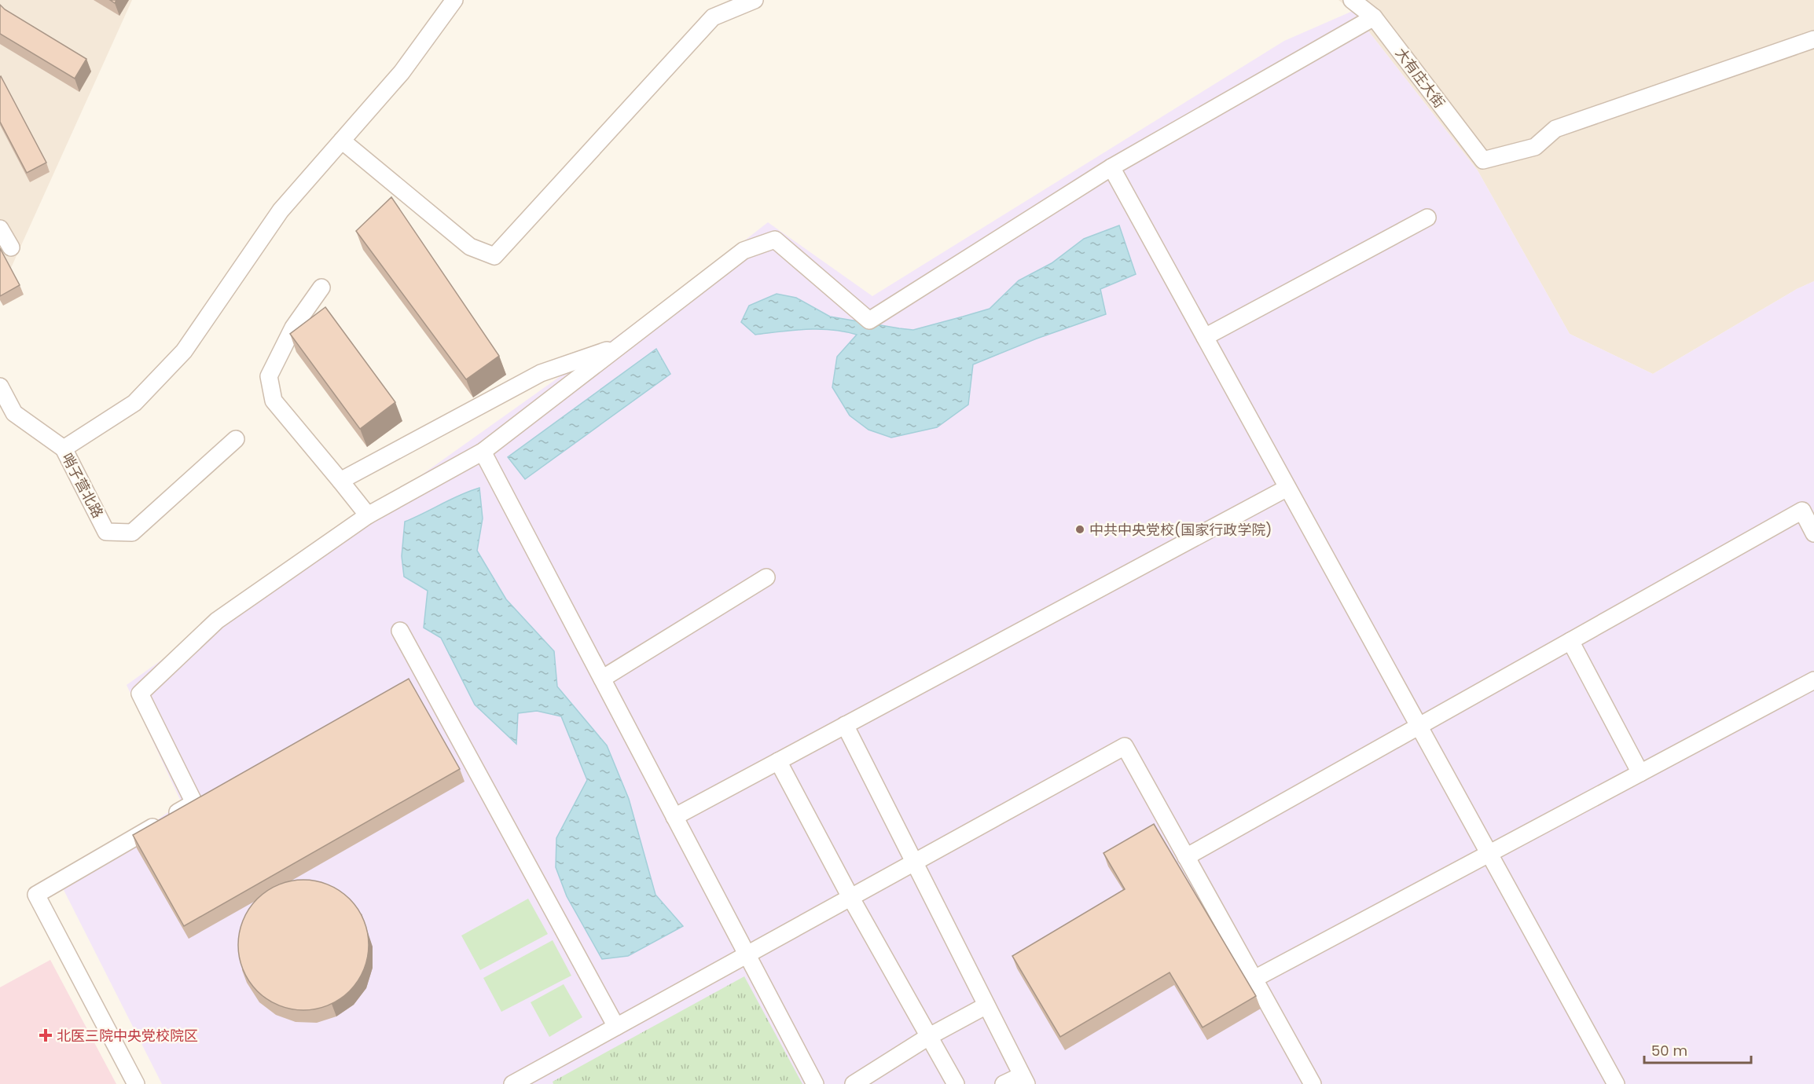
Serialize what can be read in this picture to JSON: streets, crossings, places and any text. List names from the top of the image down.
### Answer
{
  "streets": {
    "street": ["大有庄大街", "哨子营北路"]
  },
  "places": {
    "other": ["中共中央党校(国家行政学院)"],
    "health": ["北医三院中央党校院区"]
  },
  "scale_bar": "50 m"
}
